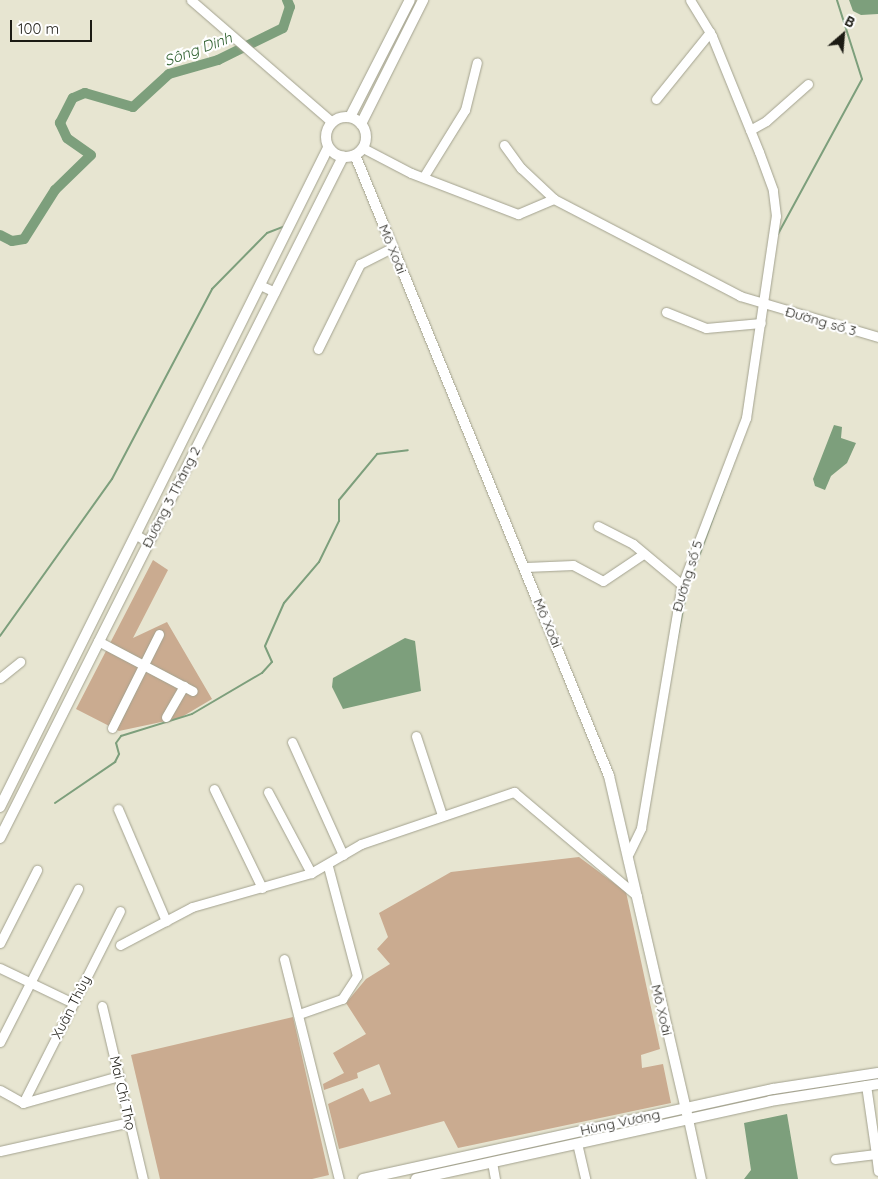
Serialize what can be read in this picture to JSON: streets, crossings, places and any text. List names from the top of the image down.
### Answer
{
  "streets": {
    "main road": ["Mô Xoài", "Đường 3 Tháng 2", "Hùng Vương"],
    "street": [
      "Đường số 3",
      "Đường số 5",
      "Xuân Thủy",
      "Mai Chí Thọ"
    ]
  },
  "crossings": [
    ["Mô Xoài", "Đường 3 Tháng 2"],
    ["Mô Xoài", "Đường số 5"],
    ["Mô Xoài", "Hùng Vương"],
    ["Đường số 3", "Đường số 5"]
  ],
  "water": ["Sông Dinh"],
  "scale_bar": "100 m",
  "north": "top right"
}
